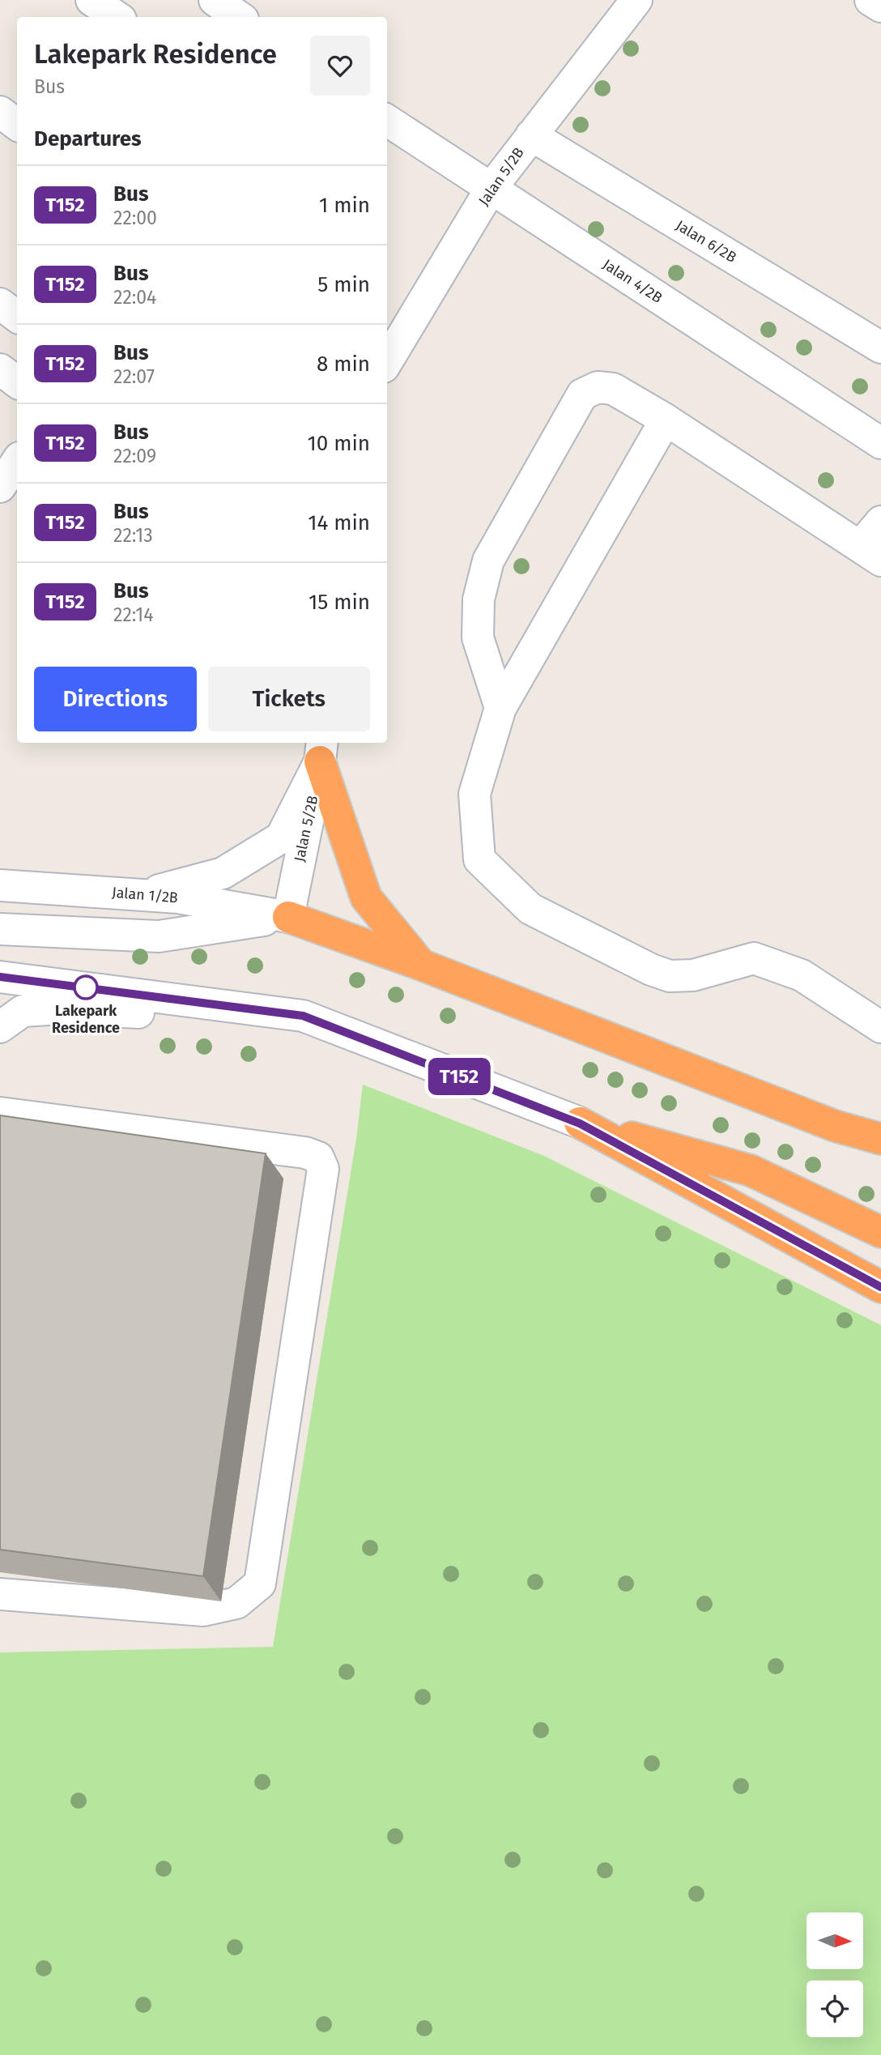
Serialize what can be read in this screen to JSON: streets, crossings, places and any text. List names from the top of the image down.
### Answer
{
  "streets": {
    "street": [
      "Jalan 5/2B",
      "Jalan 6/2B",
      "Jalan 4/2B",
      "Jalan 1/2B"
    ]
  },
  "crossings": [
    ["Jalan 5/2B", "Jalan 6/2B"],
    ["Jalan 5/2B", "Jalan 4/2B"],
    ["Jalan 5/2B", "Jalan 1/2B"]
  ],
  "places": ["Lakepark Residence"],
  "lines": ["bus line T152"],
  "north": "right",
  "page": {
    "on_map": "T152",
    "heading": [
      ["Lakepark Residence", "Bus"],
      "Departures"
    ],
    "list": [
      {
        "mark": "T152",
        "name": "Bus",
        "note": "22:00",
        "value": "1 min"
      },
      {
        "mark": "T152",
        "name": "Bus",
        "note": "22:04",
        "value": "5 min"
      },
      {
        "mark": "T152",
        "name": "Bus",
        "note": "22:07",
        "value": "8 min"
      },
      {
        "mark": "T152",
        "name": "Bus",
        "note": "22:09",
        "value": "10 min"
      },
      {
        "mark": "T152",
        "name": "Bus",
        "note": "22:13",
        "value": "14 min"
      },
      {
        "mark": "T152",
        "name": "Bus",
        "note": "22:14",
        "value": "15 min"
      }
    ],
    "buttons": ["Directions", "Tickets"]
  }
}
